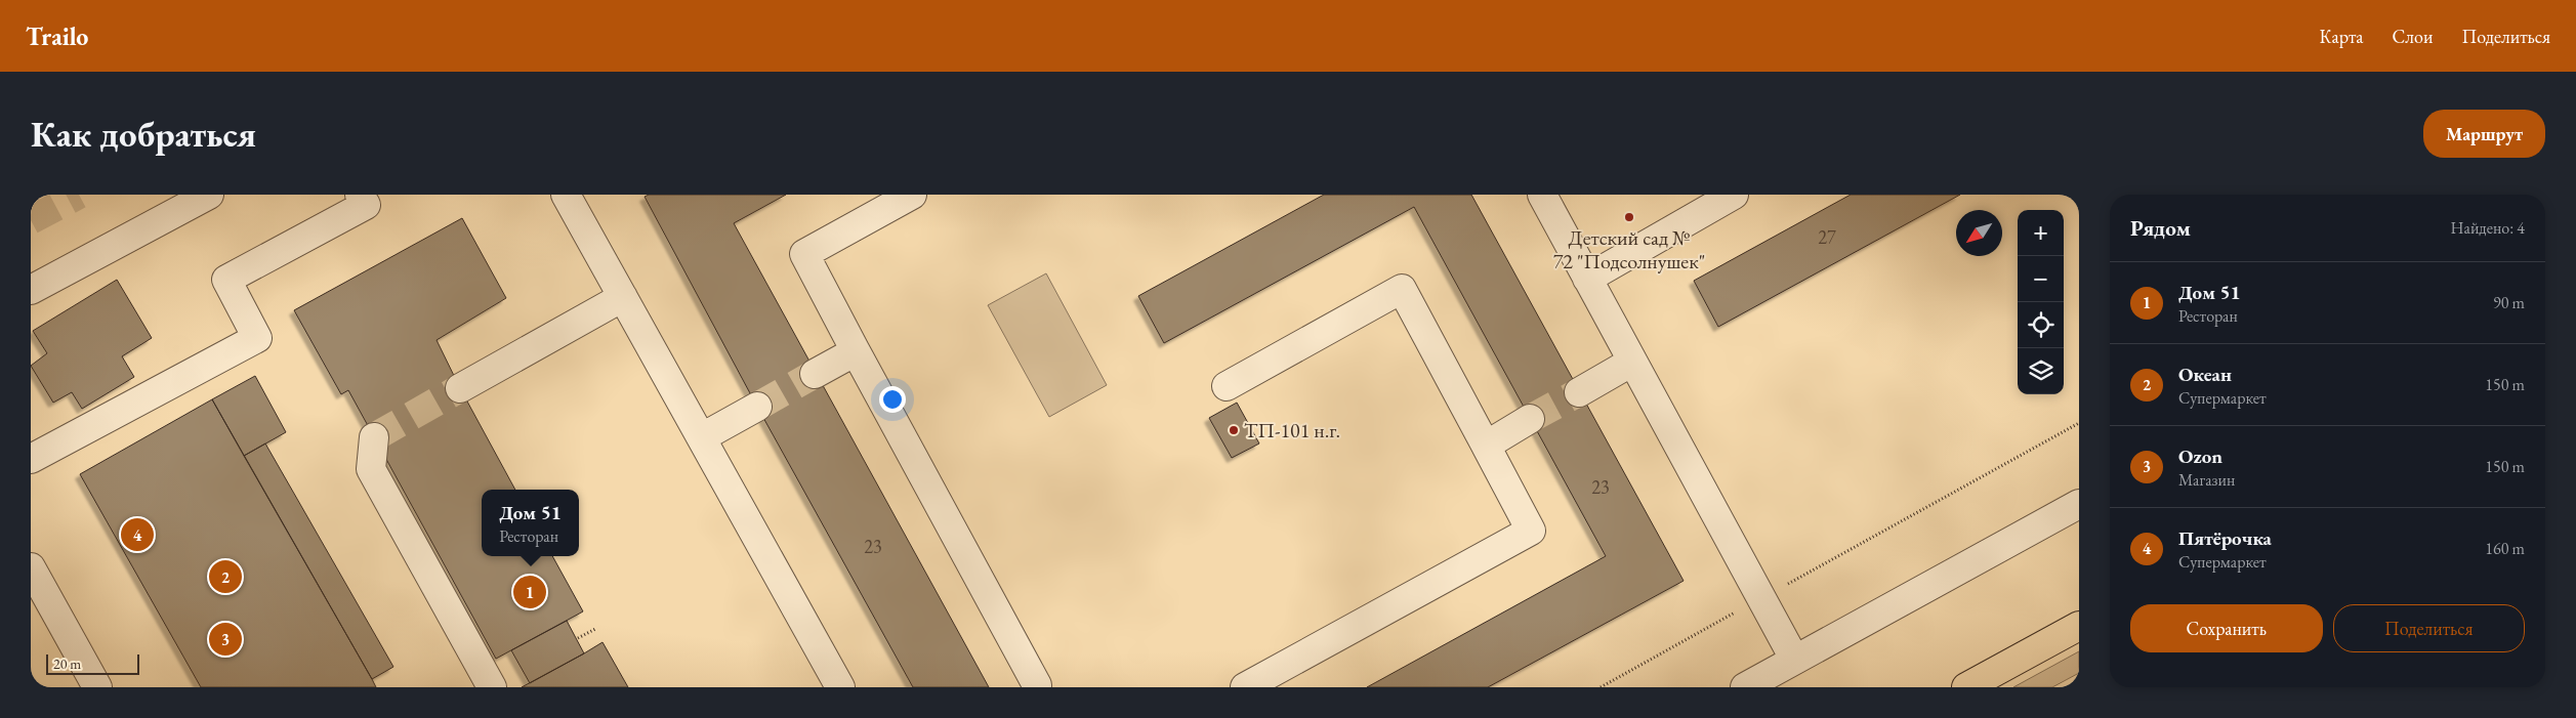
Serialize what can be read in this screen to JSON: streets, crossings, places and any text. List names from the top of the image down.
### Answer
{
  "places": ["Детский сад № 72 \"Подсолнушек\"", "ТП-101 н.г."],
  "house_numbers": ["27", "23", "23"],
  "scale_bar": "20 m",
  "north": "bottom left",
  "page": {
    "header": "Trailo",
    "nav": ["Карта", "Слои", "Поделиться"],
    "buttons": [
      "Маршрут",
      ["Сохранить", "Поделиться"]
    ],
    "title": "Как добраться",
    "heading": ["Рядом", "Найдено: 4"],
    "map_buttons": ["+", "−"],
    "list": [
      {
        "mark": "1",
        "name": "Дом 51",
        "note": "Ресторан",
        "value": "90 m"
      },
      {
        "mark": "2",
        "name": "Океан",
        "note": "Супермаркет",
        "value": "150 m"
      },
      {
        "mark": "3",
        "name": "Ozon",
        "note": "Магазин",
        "value": "150 m"
      },
      {
        "mark": "4",
        "name": "Пятёрочка",
        "note": "Супермаркет",
        "value": "160 m"
      }
    ],
    "popup": ["Дом 51", "Ресторан"],
    "pins": [
      "4",
      "2",
      "1",
      "3"
    ],
    "scale": "20 m"
  }
}
